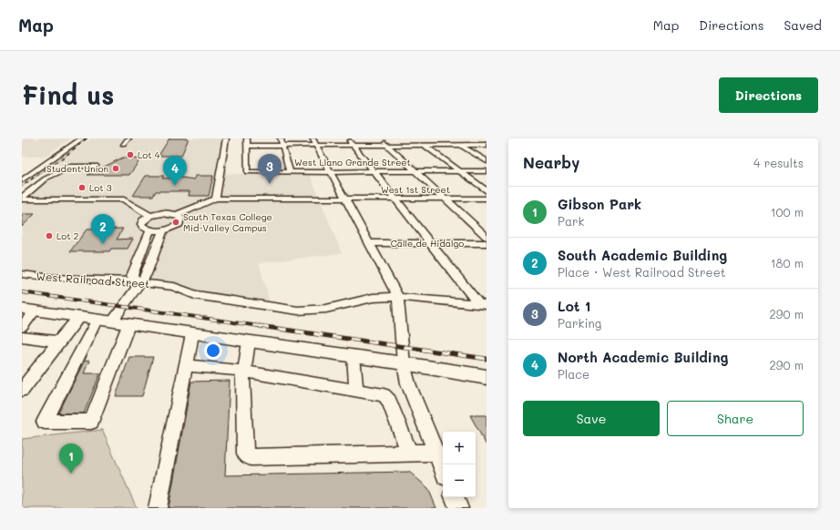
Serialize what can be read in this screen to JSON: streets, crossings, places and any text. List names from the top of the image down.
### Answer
{
  "streets": {
    "street": [
      "West Llano Grande Street",
      "West 1st Street",
      "Calle de Hidalgo",
      "West Railroad Street"
    ]
  },
  "places": [
    "Lot 4",
    "Student Union",
    "Lot 3",
    "South Texas College Mid-Valley Campus",
    "Lot 2"
  ],
  "page": {
    "header": "Map",
    "nav": ["Map", "Directions", "Saved"],
    "buttons": [
      "Directions",
      ["Save", "Share"]
    ],
    "title": "Find us",
    "heading": ["Nearby", "4 results"],
    "pins": [
      "3",
      "4",
      "2",
      "1"
    ],
    "list": [
      {
        "mark": "1",
        "name": "Gibson Park",
        "note": "Park",
        "value": "100 m"
      },
      {
        "mark": "2",
        "name": "South Academic Building",
        "note": "Place · West Railroad Street",
        "value": "180 m"
      },
      {
        "mark": "3",
        "name": "Lot 1",
        "note": "Parking",
        "value": "290 m"
      },
      {
        "mark": "4",
        "name": "North Academic Building",
        "note": "Place",
        "value": "290 m"
      }
    ],
    "map_buttons": ["+", "−"]
  }
}
